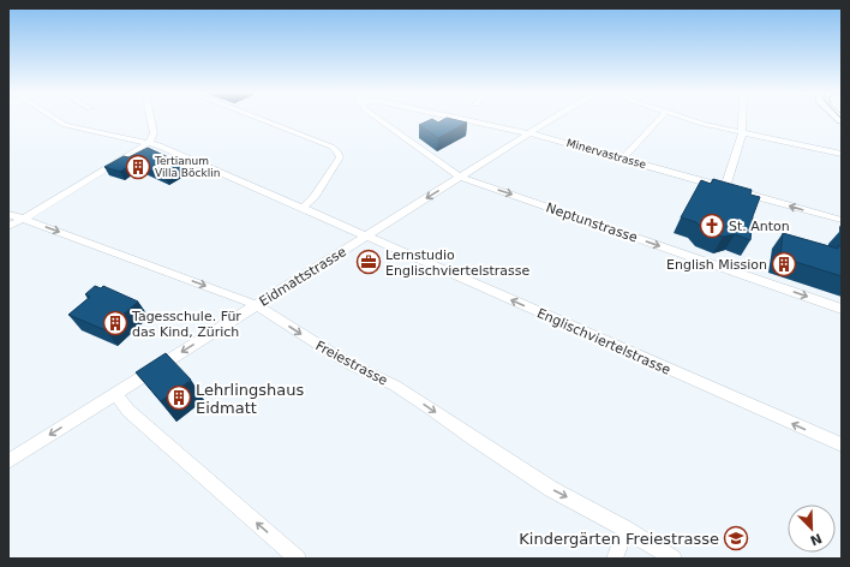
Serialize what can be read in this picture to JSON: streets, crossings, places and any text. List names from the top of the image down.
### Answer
{
  "streets": {
    "street": [
      "Minervastrasse",
      "Neptunstrasse",
      "Eidmattstrasse",
      "Englischviertelstrasse",
      "Freiestrasse"
    ]
  },
  "crossings": [
    ["Minervastrasse", "Eidmattstrasse"],
    ["Neptunstrasse", "Eidmattstrasse"],
    ["Eidmattstrasse", "Englischviertelstrasse"],
    ["Eidmattstrasse", "Freiestrasse"]
  ],
  "one_way": [
    "Neptunstrasse",
    "Eidmattstrasse",
    "Englischviertelstrasse",
    "Freiestrasse"
  ],
  "places": {
    "building": [
      "Tertianum Villa Böcklin",
      "English Mission",
      "Tagesschule. Für das Kind, Zürich",
      "Lehrlingshaus Eidmatt"
    ],
    "church": ["St. Anton"],
    "office": ["Lernstudio Englischviertelstrasse"],
    "school or university": ["Kindergärten Freiestrasse"]
  },
  "north": "bottom right"
}
